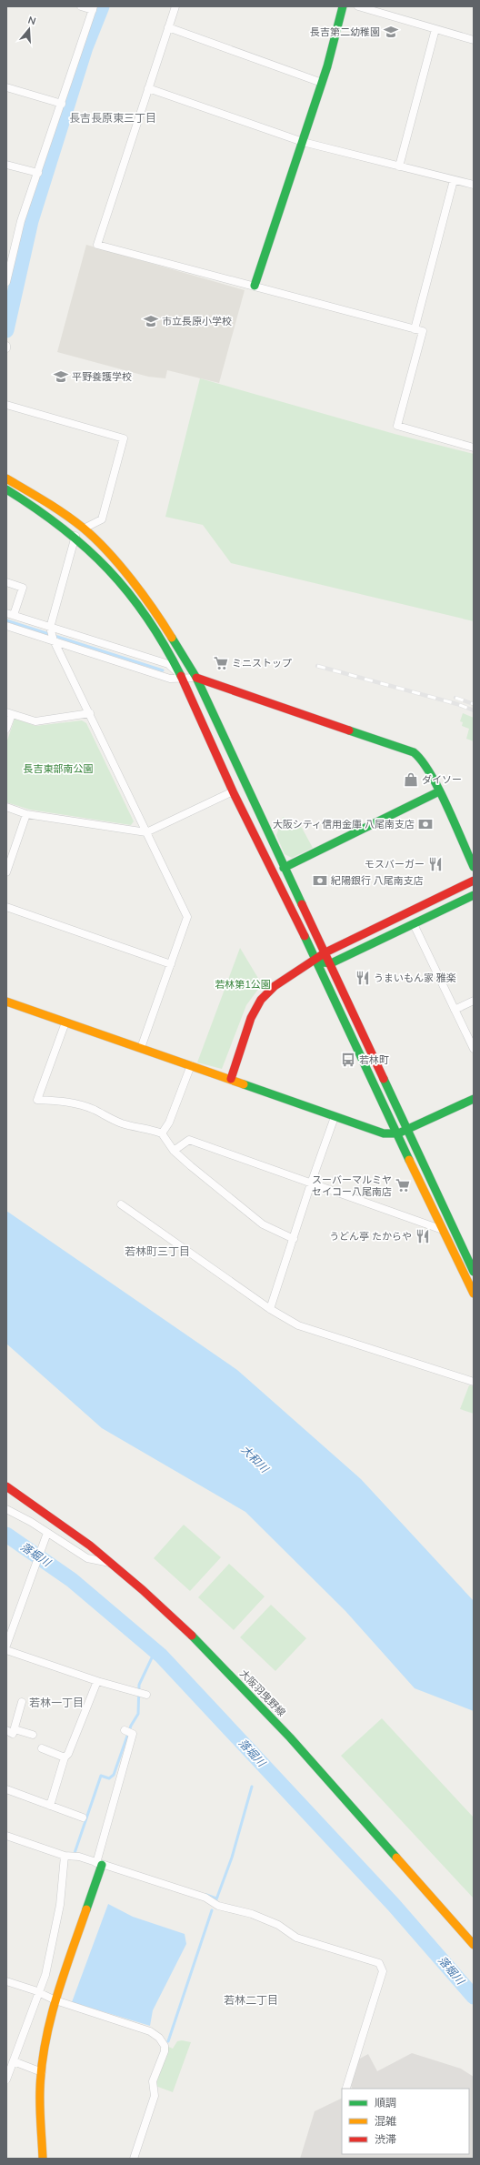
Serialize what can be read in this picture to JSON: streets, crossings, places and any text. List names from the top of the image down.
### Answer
{
  "streets": {
    "street": ["大阪羽曳野線"]
  },
  "districts": [
    "長吉長原東三丁目",
    "若林町三丁目",
    "若林一丁目",
    "若林二丁目"
  ],
  "water": ["大和川", "落堀川"],
  "parks": ["長吉東部南公園", "若林第1公園"],
  "places": {
    "school or university": ["長吉第二幼稚園", "市立長原小学校", "平野養護学校"],
    "supermarket": ["ミニストップ", "スーバーマルミヤ セイコー八尾南店"],
    "shop": ["ダイソー"],
    "bank": ["大阪シティ信用金庫 八尾南支店", "紀陽銀行 八尾南支店"],
    "restaurant": ["モスバーガー", "うまいもん家 雅楽", "うどん亭 たからや"],
    "bus stop": ["若林町"]
  },
  "legend": ["順調", "混雑", "渋滞"],
  "north": "top"
}
